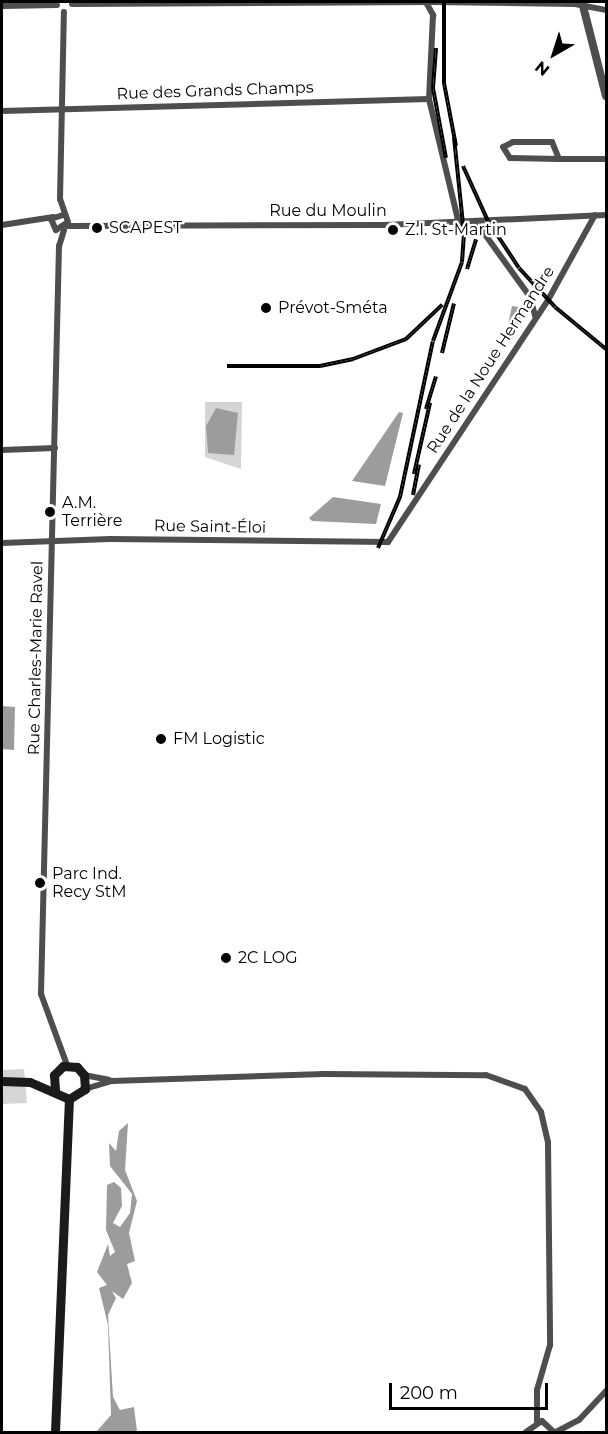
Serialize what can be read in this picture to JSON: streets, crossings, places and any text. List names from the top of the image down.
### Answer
{
  "streets": {
    "street": [
      "Rue des Grands Champs",
      "Rue du Moulin",
      "Rue de la Noue Hermandre",
      "Rue Saint-Éloi",
      "Rue Charles-Marie Ravel"
    ]
  },
  "crossings": [
    ["Rue du Moulin", "Rue de la Noue Hermandre"],
    ["Rue du Moulin", "Rue Charles-Marie Ravel"],
    ["Rue de la Noue Hermandre", "Rue Saint-Éloi"],
    ["Rue Saint-Éloi", "Rue Charles-Marie Ravel"]
  ],
  "places": [
    "SCAPEST",
    "Z.I. St-Martin",
    "Prévot-Sméta",
    "A.M. Terrière",
    "FM Logistic",
    "Parc Ind. Recy StM",
    "2C LOG"
  ],
  "scale_bar": "200 m",
  "north": "bottom left"
}
